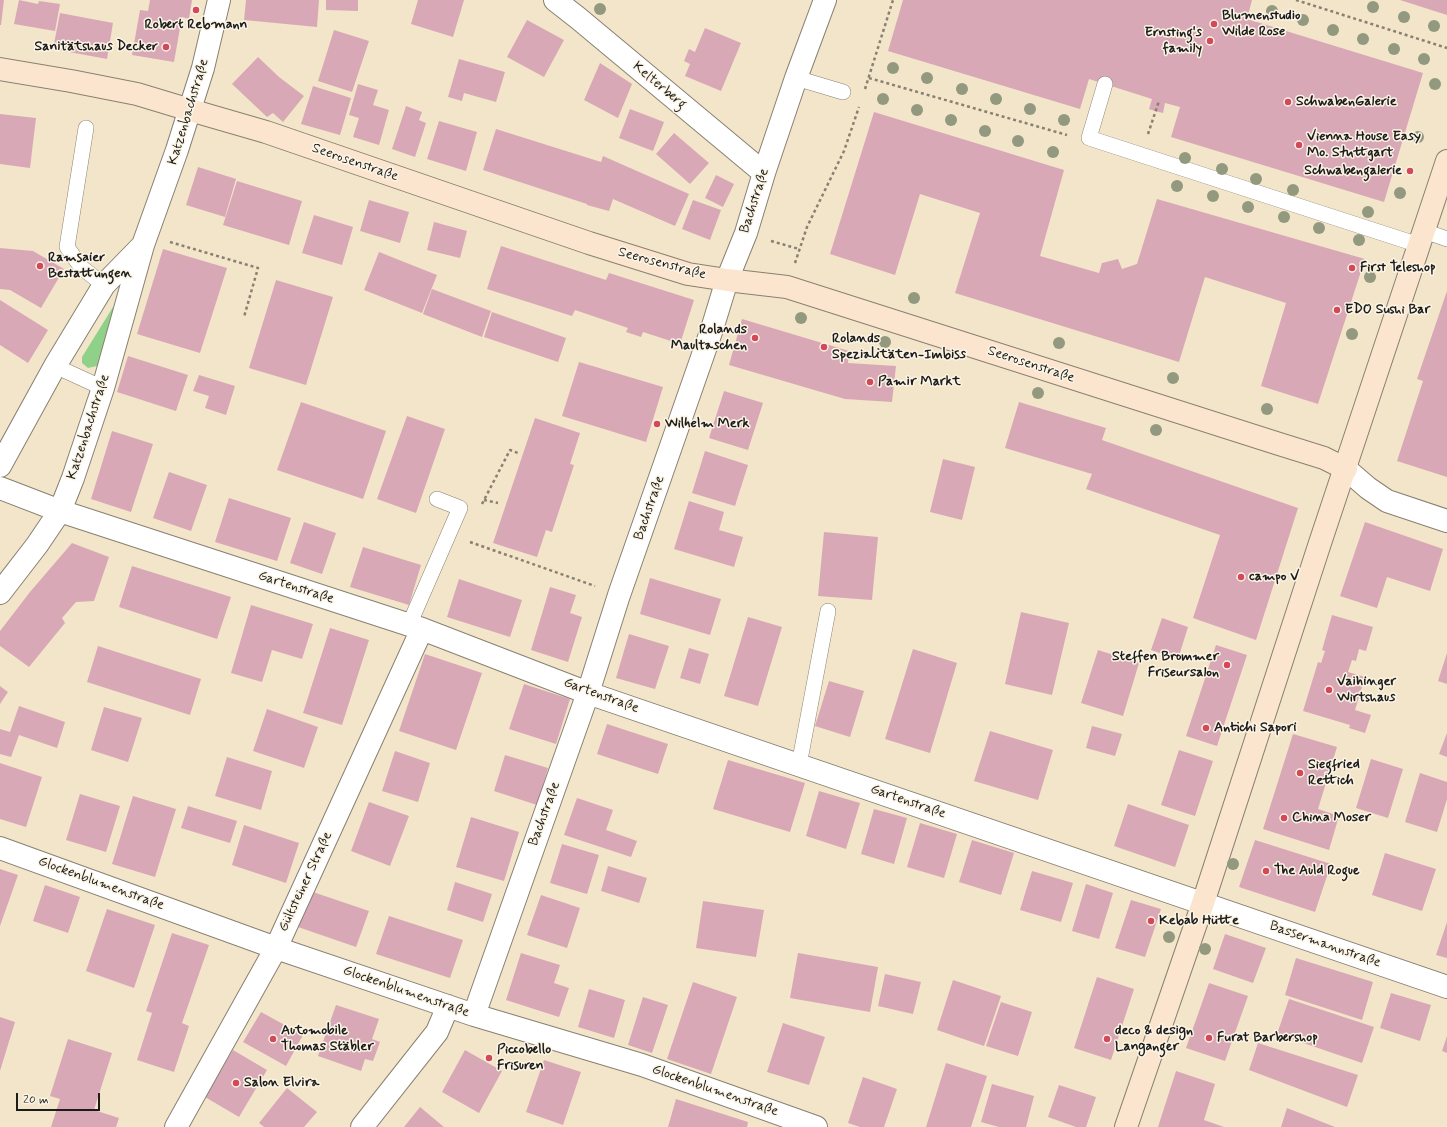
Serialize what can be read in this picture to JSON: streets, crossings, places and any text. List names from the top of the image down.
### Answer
{
  "streets": {
    "street": [
      "Kelterberg",
      "Katzenbachstraße",
      "Seerosenstraße",
      "Bachstraße",
      "Gartenstraße",
      "Gültsteiner Straße",
      "Glockenblumenstraße",
      "Bassermannstraße"
    ]
  },
  "crossings": [
    ["Kelterberg", "Bachstraße"],
    ["Katzenbachstraße", "Seerosenstraße"],
    ["Katzenbachstraße", "Gartenstraße"],
    ["Seerosenstraße", "Bachstraße"],
    ["Bachstraße", "Gartenstraße"],
    ["Bachstraße", "Glockenblumenstraße"],
    ["Gartenstraße", "Gültsteiner Straße"],
    ["Gartenstraße", "Bassermannstraße"],
    ["Gültsteiner Straße", "Glockenblumenstraße"]
  ],
  "places": [
    "Robert Rebmann",
    "Blumenstudio Wilde Rose",
    "Ernsting's family",
    "Sanitätshaus Decker",
    "SchwabenGalerie",
    "Vienna House Easy Mo. Stuttgart",
    "Schwabengalerie",
    "Ramsaier Bestattungen",
    "First Teleshop",
    "EDO Sushi Bar",
    "Rolands Maultaschen",
    "Rolands Spezialitäten-Imbiss",
    "Pamir Markt",
    "Wilhelm Merk",
    "campo V",
    "Steffen Brommer Friseursalon",
    "Vaihinger Wirtshaus",
    "Antichi Sapori",
    "Siegfried Rettich",
    "China Moser",
    "The Auld Rogue",
    "Kebab Hütte",
    "Furat Barbershop",
    "Automobile Thomas Stäbler",
    "deco & design Langanger",
    "Piccobello Frisuren",
    "Salon Elvira"
  ],
  "scale_bar": "20 m"
}
